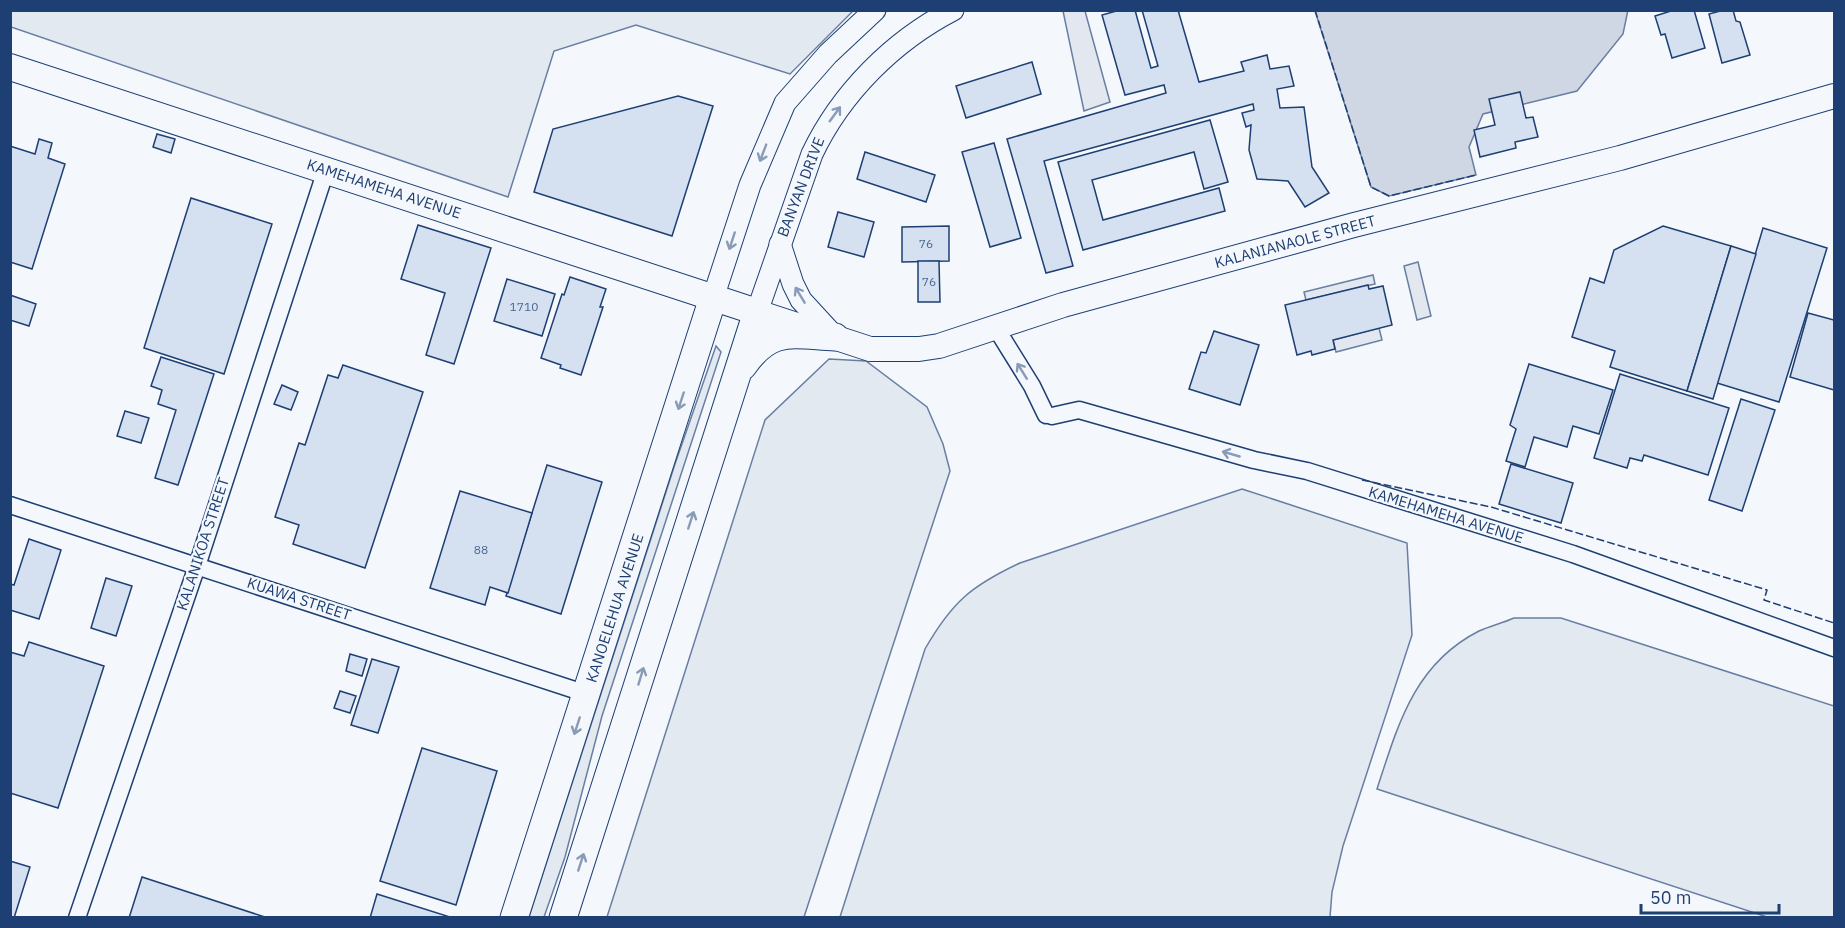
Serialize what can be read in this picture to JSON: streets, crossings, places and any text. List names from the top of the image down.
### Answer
{
  "streets": {
    "highway": ["KANOELEHUA AVENUE"],
    "main road": ["KAMEHAMEHA AVENUE", "KALANIANAOLE STREET"],
    "street": ["BANYAN DRIVE", "KALANIKOA STREET", "KUAWA STREET"]
  },
  "crossings": [
    ["BANYAN DRIVE", "KAMEHAMEHA AVENUE"],
    ["BANYAN DRIVE", "KALANIANAOLE STREET"],
    ["KAMEHAMEHA AVENUE", "KALANIANAOLE STREET"],
    ["KAMEHAMEHA AVENUE", "KALANIKOA STREET"],
    ["KAMEHAMEHA AVENUE", "KANOELEHUA AVENUE"],
    ["KALANIKOA STREET", "KUAWA STREET"],
    ["KUAWA STREET", "KANOELEHUA AVENUE"]
  ],
  "one_way": ["KAMEHAMEHA AVENUE"],
  "house_numbers": [
    "76",
    "76",
    "1710",
    "88"
  ],
  "scale_bar": "50 m"
}
